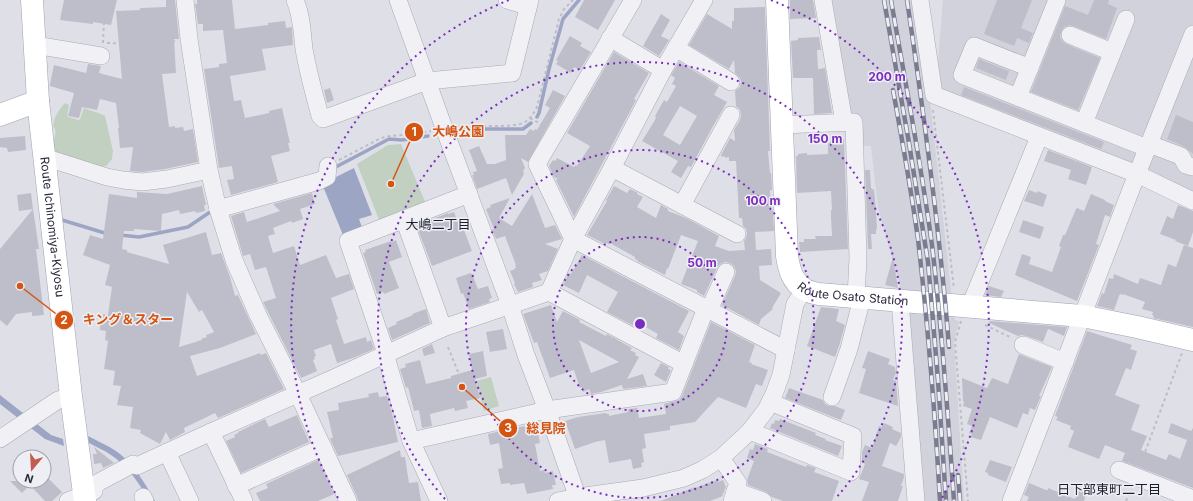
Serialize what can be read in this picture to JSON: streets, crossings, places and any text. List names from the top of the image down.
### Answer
{
  "streets": {
    "main road": ["Route Ichinomiya-Kiyosu", "Route Osato Station"]
  },
  "districts": ["大嶋二丁目", "日下部東町二丁目"],
  "places": ["大嶋公園", "キング＆スター", "総見院"],
  "north": "bottom",
  "rings": [
    "200 m",
    "150 m",
    "100 m",
    "50 m"
  ]
}
